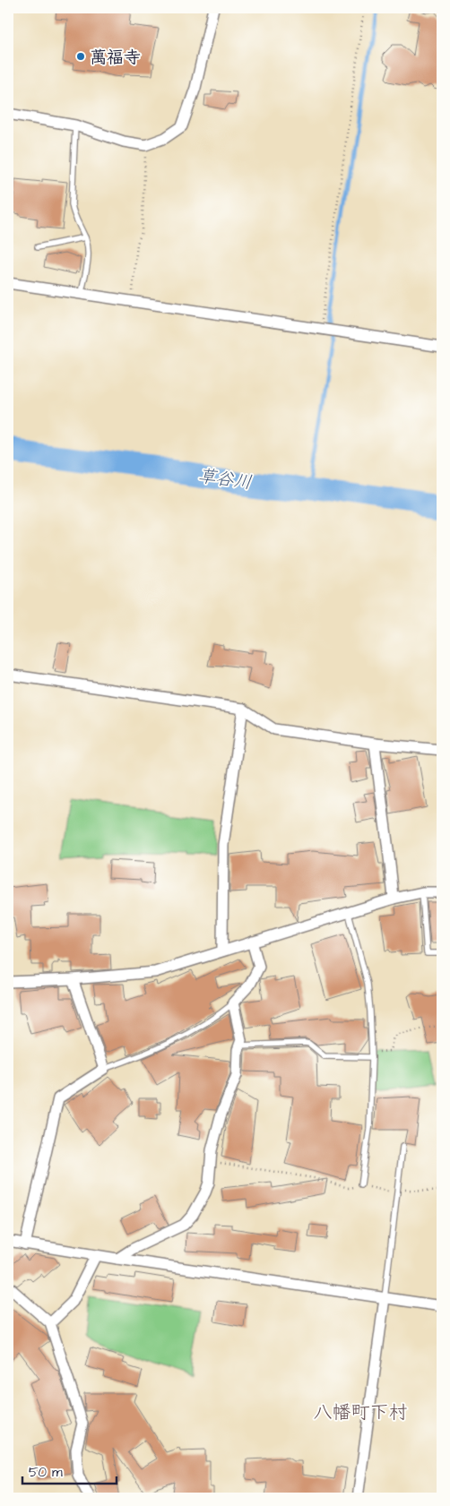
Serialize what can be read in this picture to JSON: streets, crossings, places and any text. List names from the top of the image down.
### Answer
{
  "districts": ["八幡町下村"],
  "water": ["草谷川"],
  "places": ["萬福寺"],
  "scale_bar": "50 m"
}
